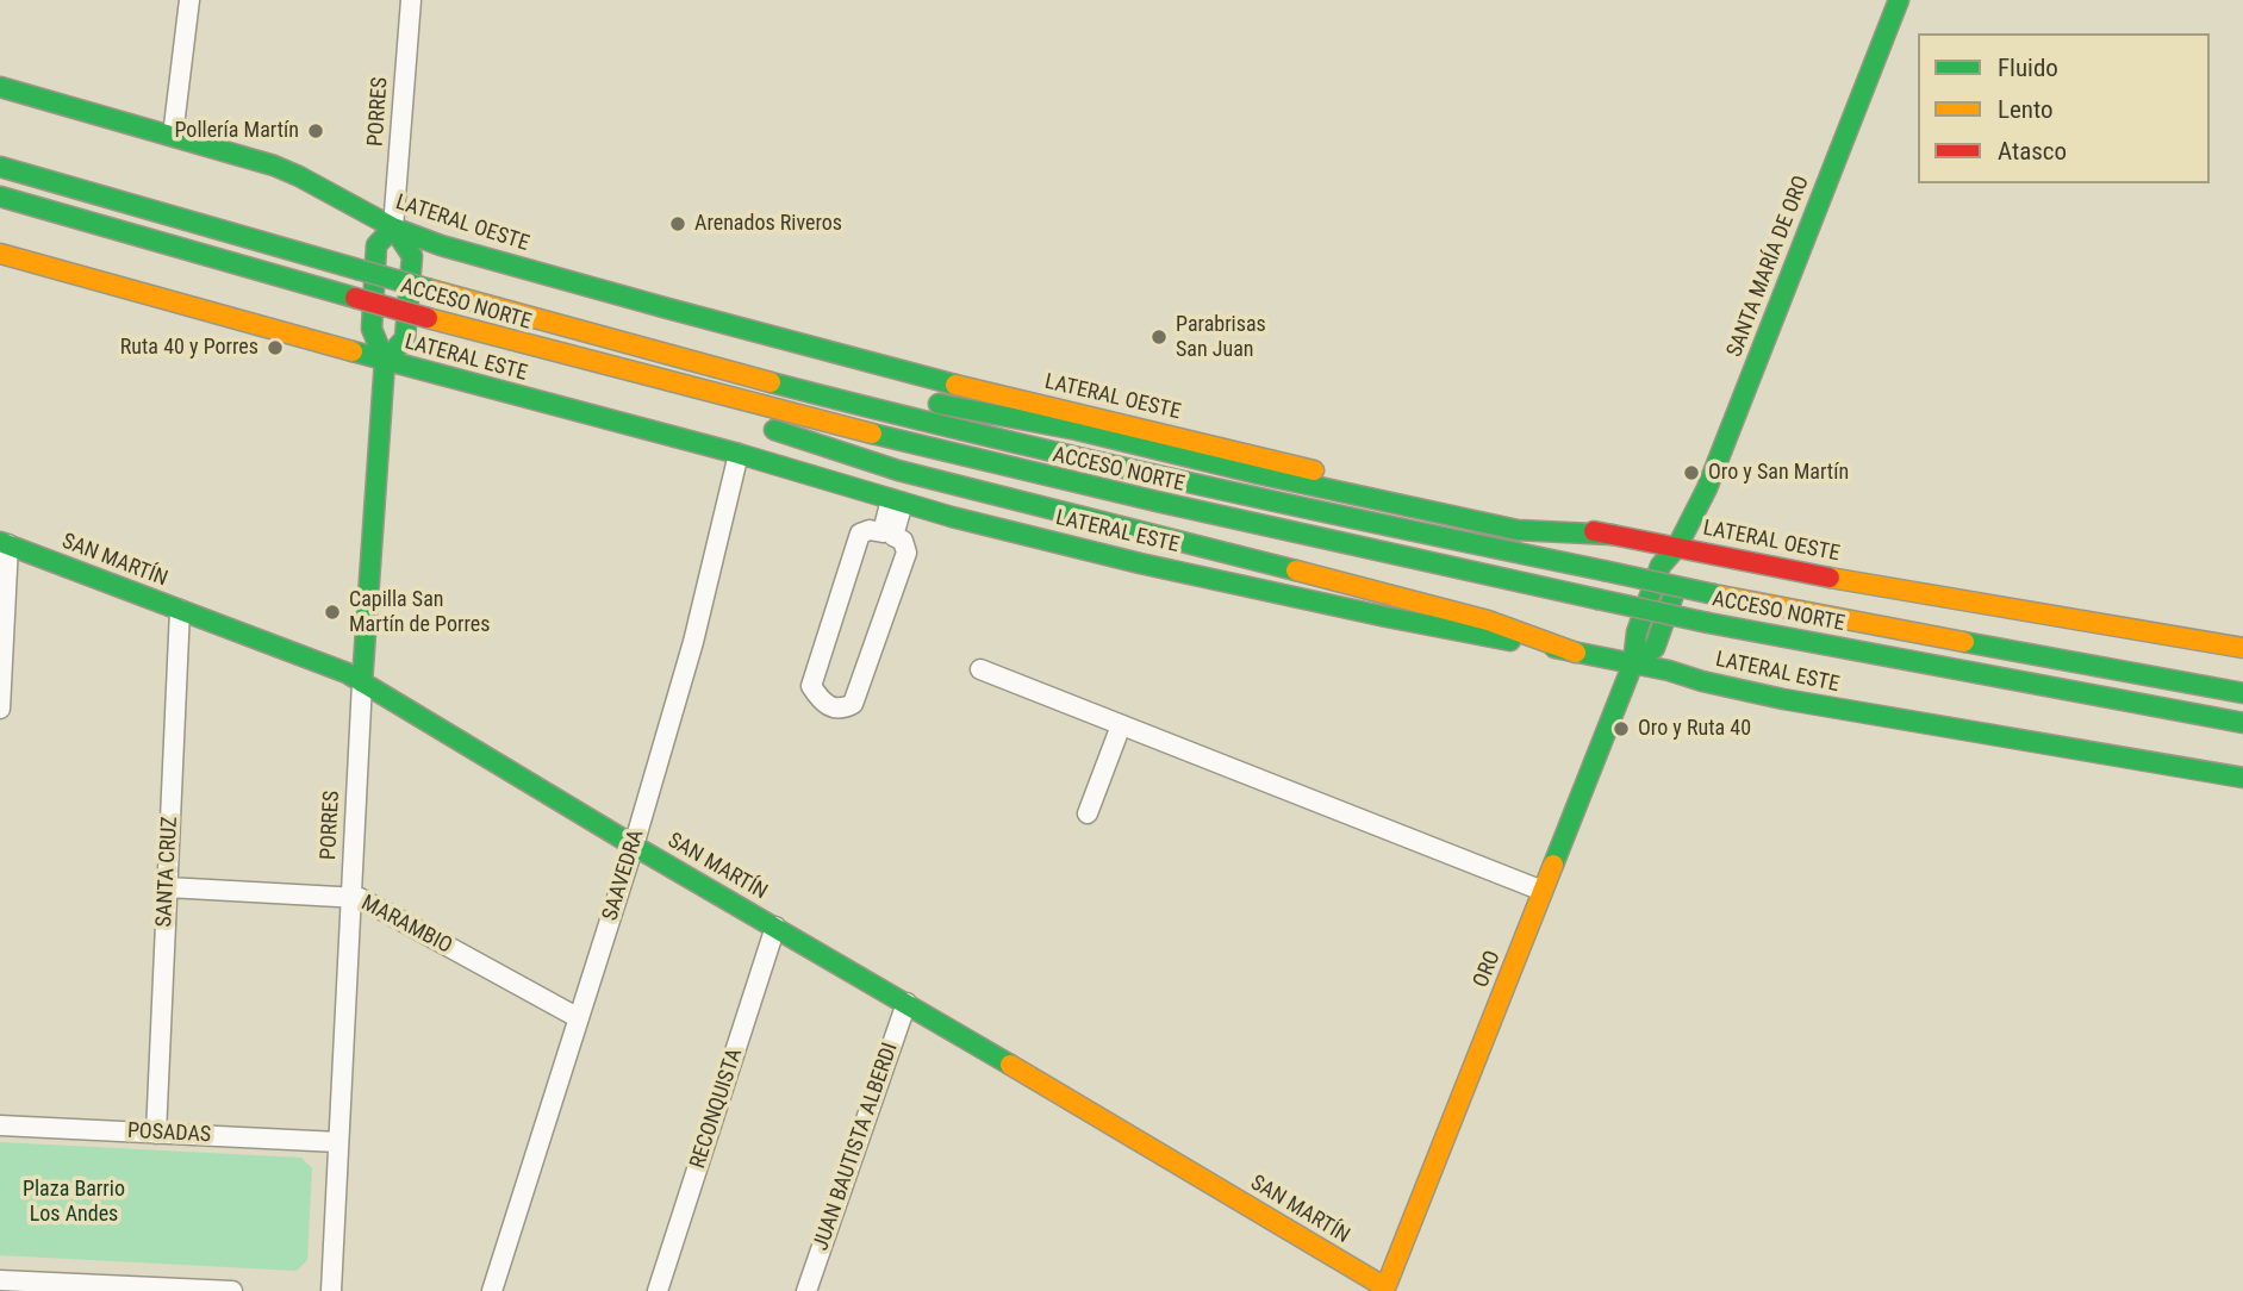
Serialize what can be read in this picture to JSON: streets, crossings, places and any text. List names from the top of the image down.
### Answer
{
  "streets": {
    "main road": [
      "PORRES",
      "LATERAL OESTE",
      "SANTA MARÍA DE ORO",
      "ACCESO NORTE",
      "LATERAL ESTE",
      "SAN MARTÍN",
      "ORO"
    ],
    "street": [
      "SANTA CRUZ",
      "SAAVEDRA",
      "MARAMBIO",
      "RECONQUISTA",
      "POSADAS",
      "JUAN BAUTISTA ALBERDI"
    ]
  },
  "crossings": [
    ["PORRES", "LATERAL OESTE"],
    ["PORRES", "LATERAL ESTE"],
    ["PORRES", "SAN MARTÍN"],
    ["PORRES", "MARAMBIO"],
    ["PORRES", "POSADAS"],
    ["LATERAL OESTE", "SANTA MARÍA DE ORO"],
    ["LATERAL OESTE", "ORO"],
    ["SANTA MARÍA DE ORO", "ORO"],
    ["LATERAL ESTE", "SAAVEDRA"],
    ["LATERAL ESTE", "ORO"],
    ["SAN MARTÍN", "SANTA CRUZ"],
    ["SAN MARTÍN", "SAAVEDRA"],
    ["SAN MARTÍN", "ORO"],
    ["SAN MARTÍN", "RECONQUISTA"],
    ["SAN MARTÍN", "JUAN BAUTISTA ALBERDI"],
    ["SANTA CRUZ", "MARAMBIO"],
    ["SANTA CRUZ", "POSADAS"],
    ["SAAVEDRA", "MARAMBIO"]
  ],
  "parks": ["Plaza Barrio Los Andes"],
  "places": [
    "Pollería Martín",
    "Arenados Riveros",
    "Parabrisas San Juan",
    "Ruta 40 y Porres",
    "Oro y San Martín",
    "Capilla San Martín de Porres",
    "Oro y Ruta 40"
  ],
  "legend": ["Fluido", "Lento", "Atasco"]
}
